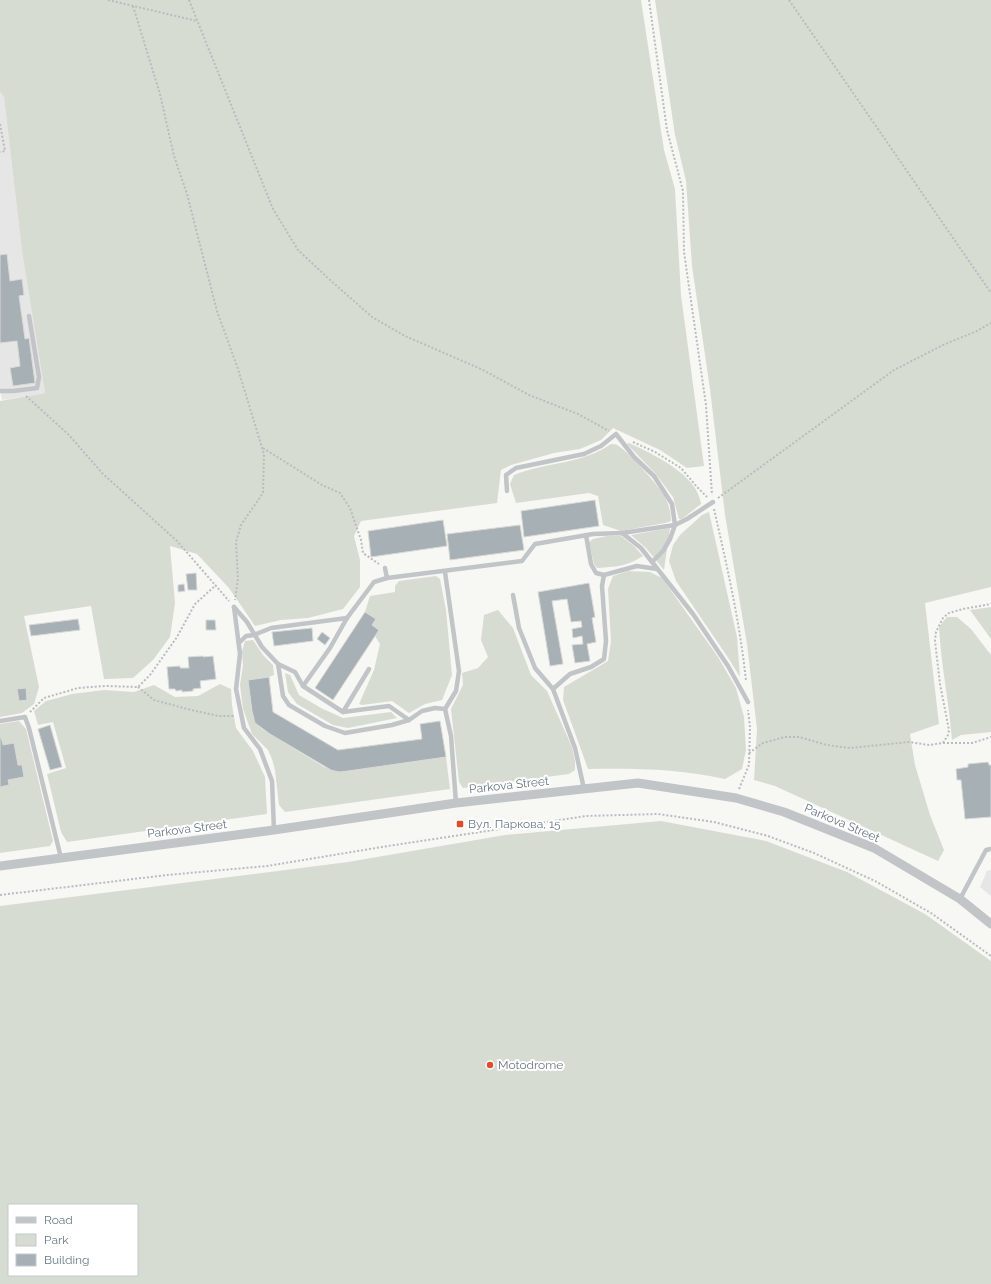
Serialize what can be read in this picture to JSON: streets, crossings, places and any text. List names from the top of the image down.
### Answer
{
  "streets": {
    "street": ["Parkova Street"]
  },
  "places": {
    "transit": ["Вул. Паркова, 15"],
    "other": ["Motodrome"]
  },
  "legend": ["Road", "Park", "Building"]
}
